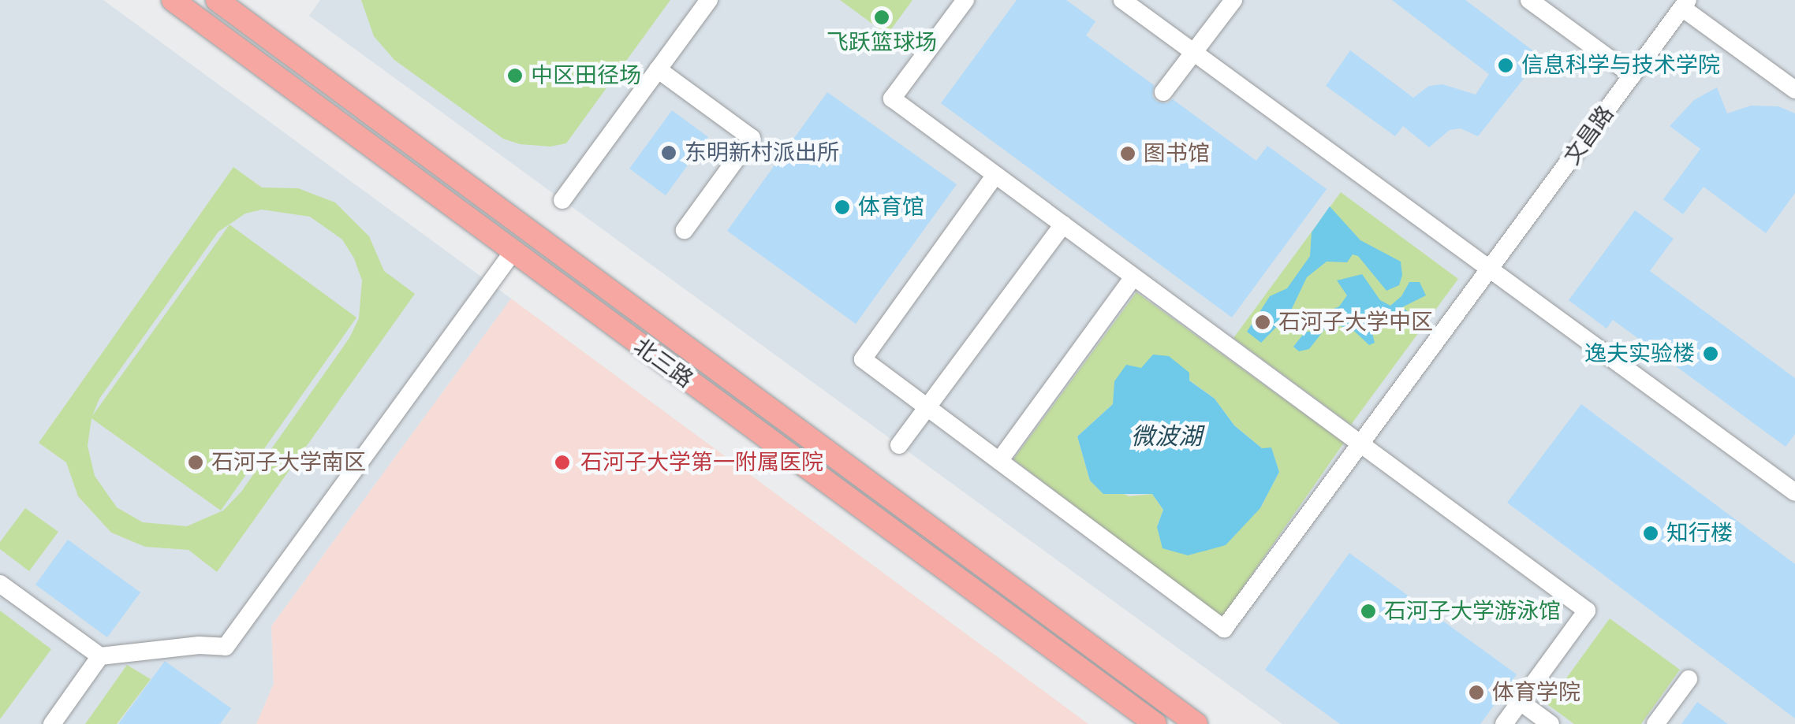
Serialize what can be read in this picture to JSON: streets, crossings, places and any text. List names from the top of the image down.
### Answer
{
  "streets": {
    "main road": ["北三路"],
    "street": ["文昌路"]
  },
  "water": ["微波湖"],
  "places": [
    "飞跃篮球场",
    "信息科学与技术学院",
    "中区田径场",
    "东明新村派出所",
    "图书馆",
    "体育馆",
    "石河子大学中区",
    "逸夫实验楼",
    "石河子大学南区",
    "石河子大学第一附属医院",
    "知行楼",
    "石河子大学游泳馆",
    "体育学院"
  ]
}
